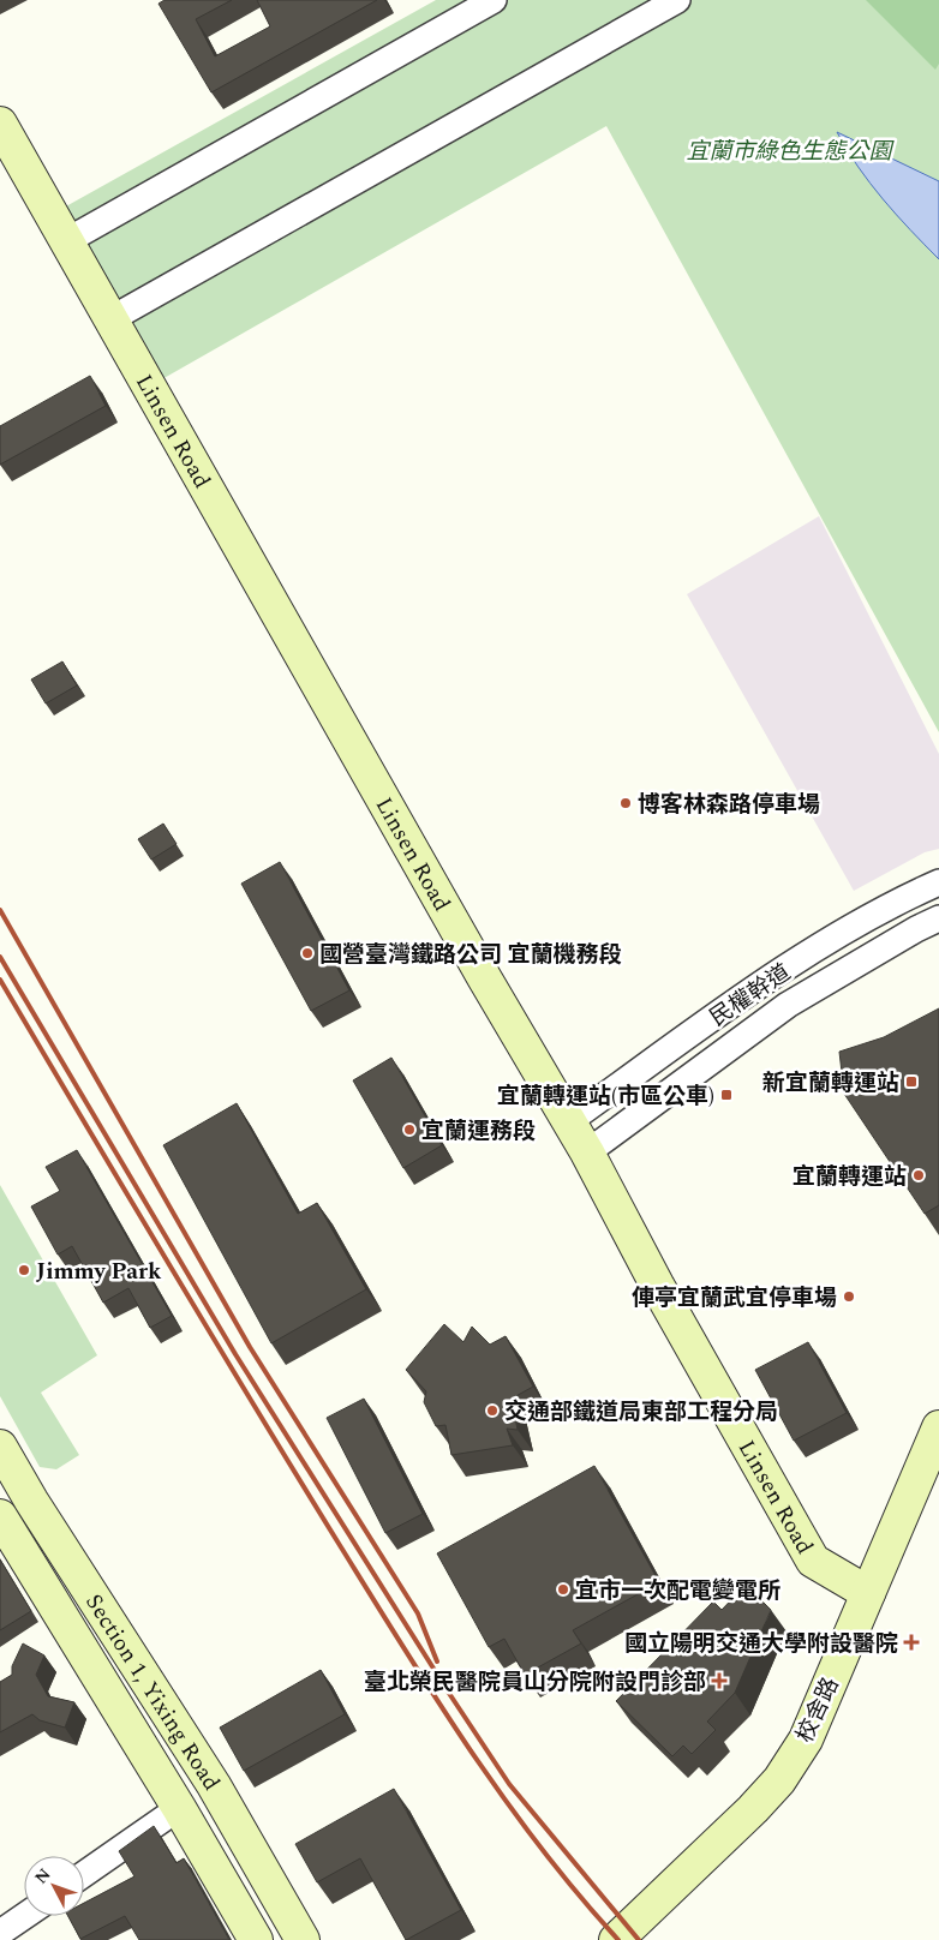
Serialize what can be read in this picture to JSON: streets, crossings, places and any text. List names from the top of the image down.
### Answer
{
  "streets": {
    "street": [
      "Linsen Road",
      "民權幹道",
      "Section 1, Yixing Road",
      "校舍路"
    ]
  },
  "crossings": [
    ["Linsen Road", "民權幹道"],
    ["Linsen Road", "校舍路"]
  ],
  "parks": ["宜蘭市綠色生態公園"],
  "places": {
    "other": [
      "博客林森路停車場",
      "國營臺灣鐵路公司 宜蘭機務段",
      "宜蘭運務段",
      "宜蘭轉運站",
      "Jimmy Park",
      "俥亭宜蘭武宜停車場",
      "交通部鐵道局東部工程分局",
      "宜市一次配電變電所"
    ],
    "transit": ["新宜蘭轉運站", "宜蘭轉運站(市區公車)"],
    "health": ["國立陽明交通大學附設醫院", "臺北榮民醫院員山分院附設門診部"]
  },
  "north": "top left"
}
